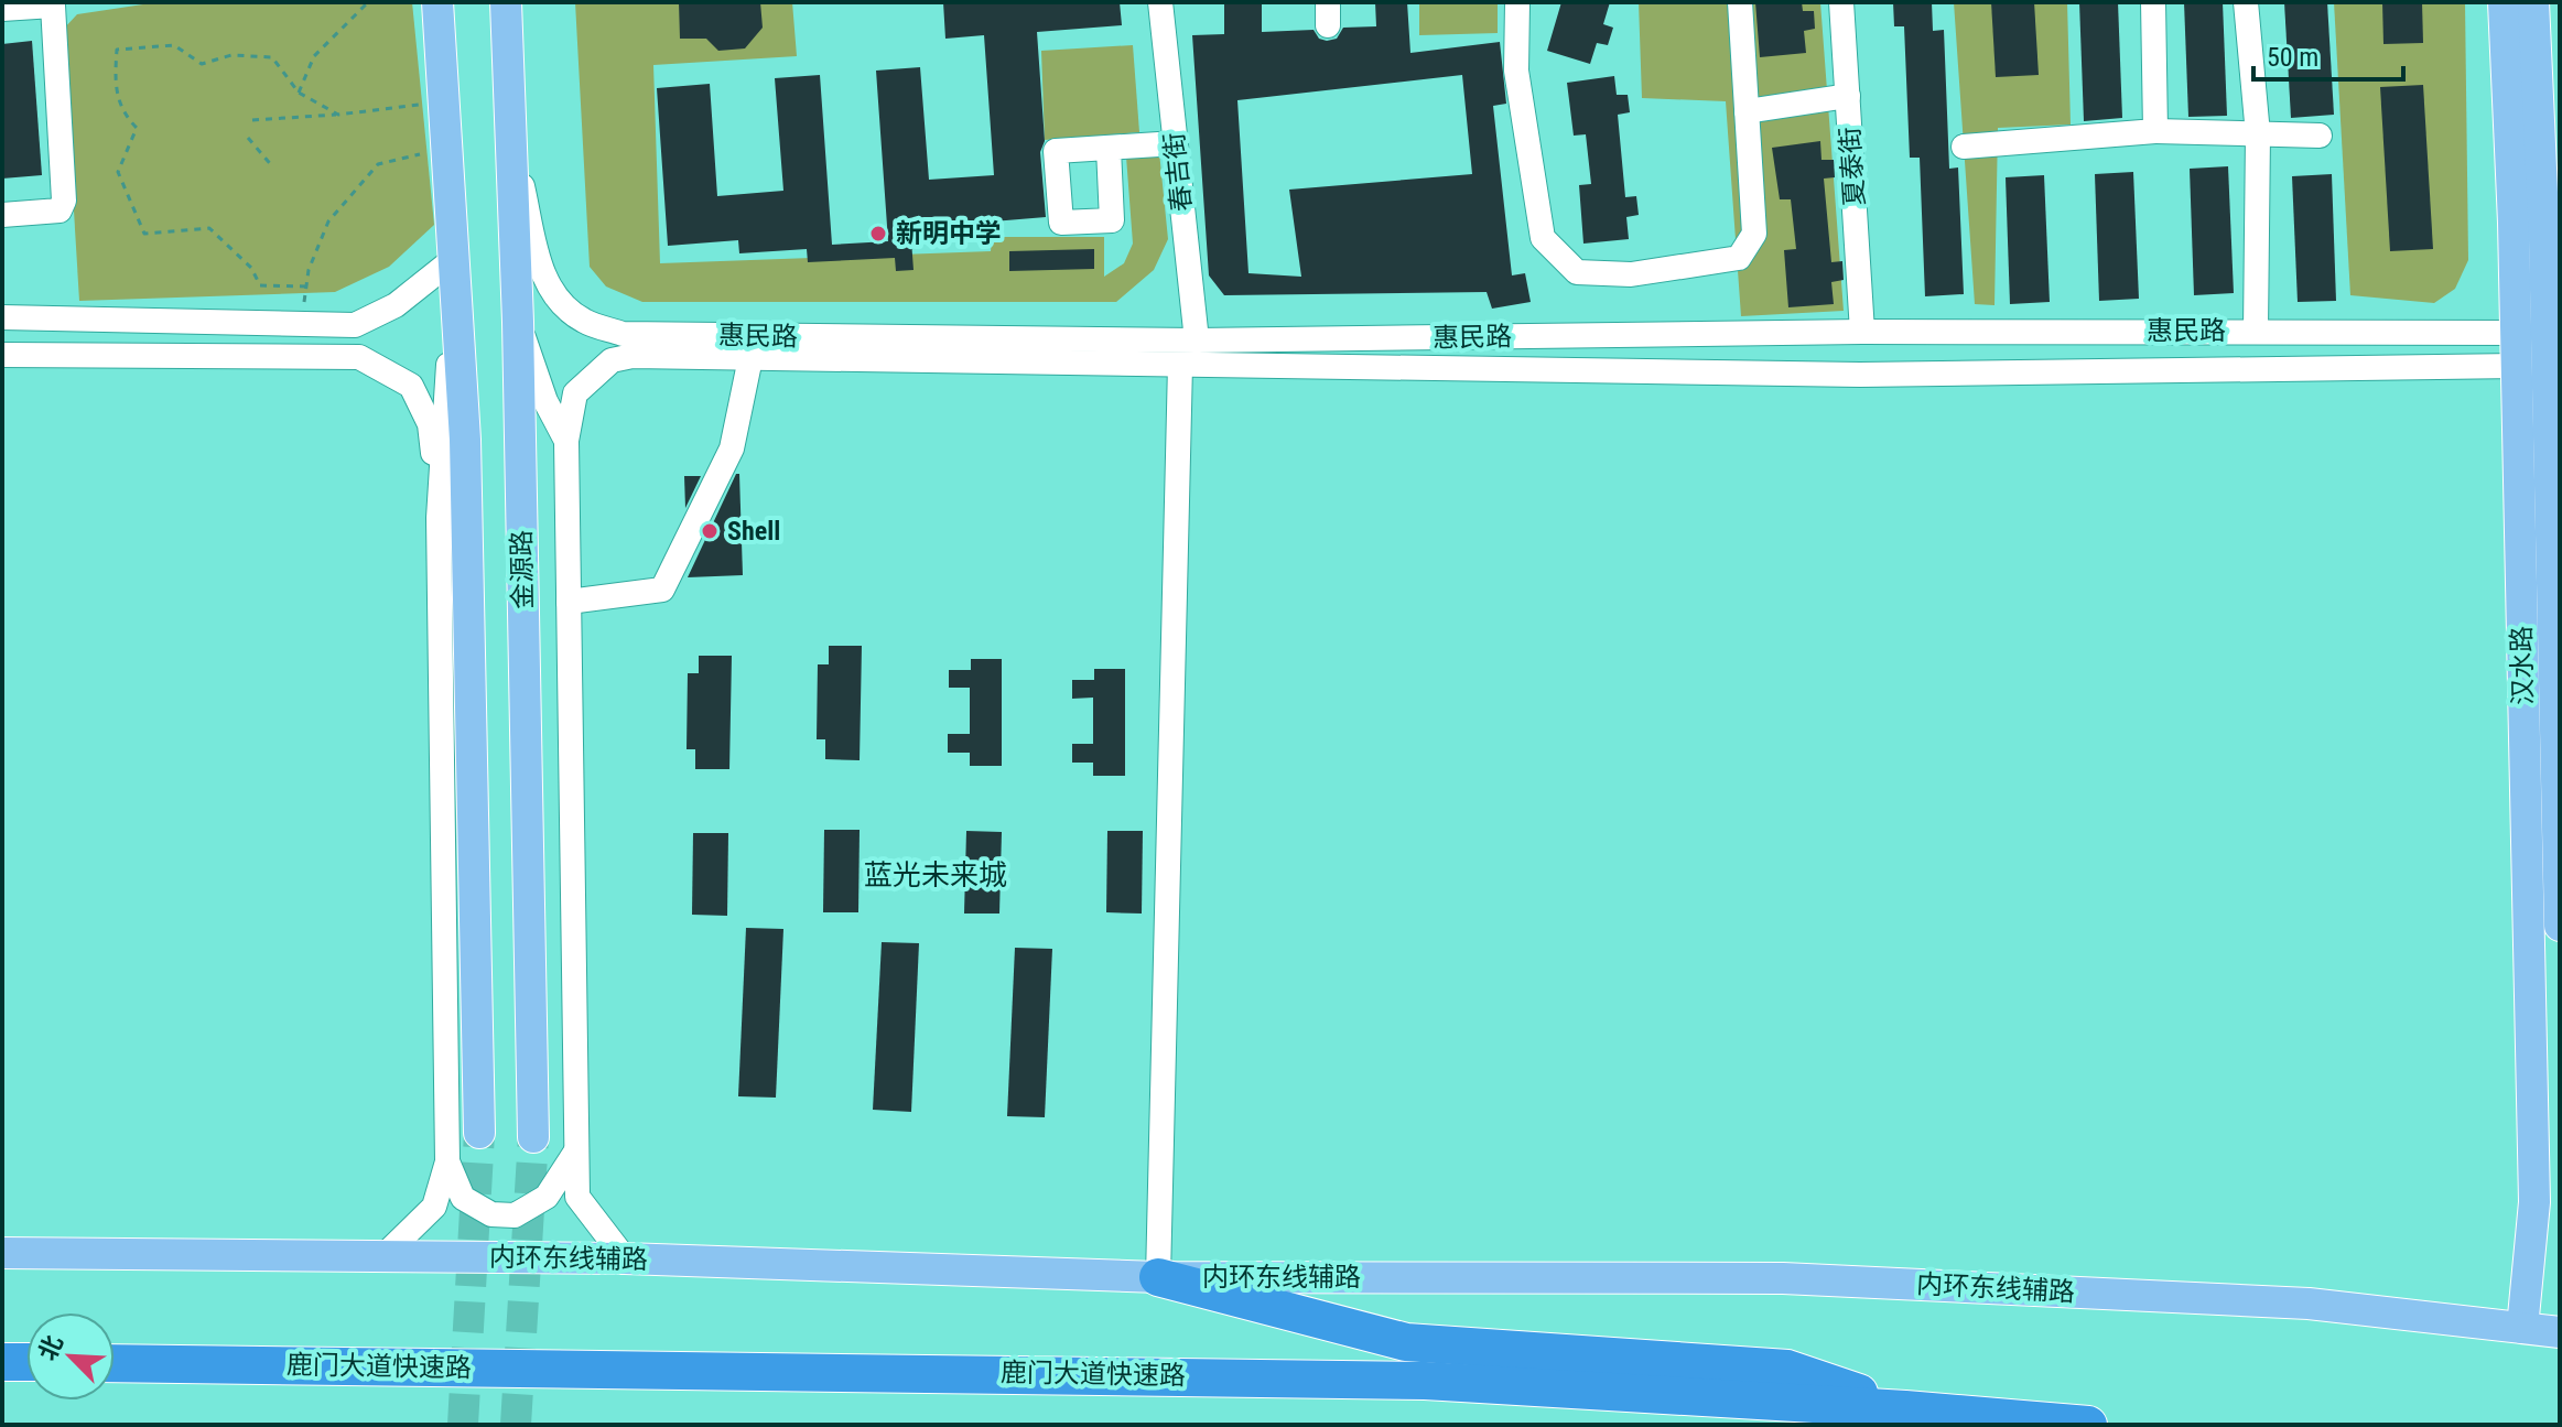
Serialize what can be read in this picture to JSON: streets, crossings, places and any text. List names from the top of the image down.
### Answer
{
  "streets": {
    "highway": ["鹿门大道快速路"],
    "main road": ["金源路", "汉水路", "内环东线辅路"],
    "street": ["夏泰街", "春吉街", "惠民路"]
  },
  "crossings": [
    ["夏泰街", "惠民路"],
    ["春吉街", "惠民路"],
    ["惠民路", "金源路"],
    ["惠民路", "汉水路"],
    ["惠民路", "内环东线辅路"],
    ["汉水路", "内环东线辅路"]
  ],
  "districts": ["蓝光未来城"],
  "places": ["新明中学", "Shell"],
  "scale_bar": "50 m",
  "north": "top left"
}
